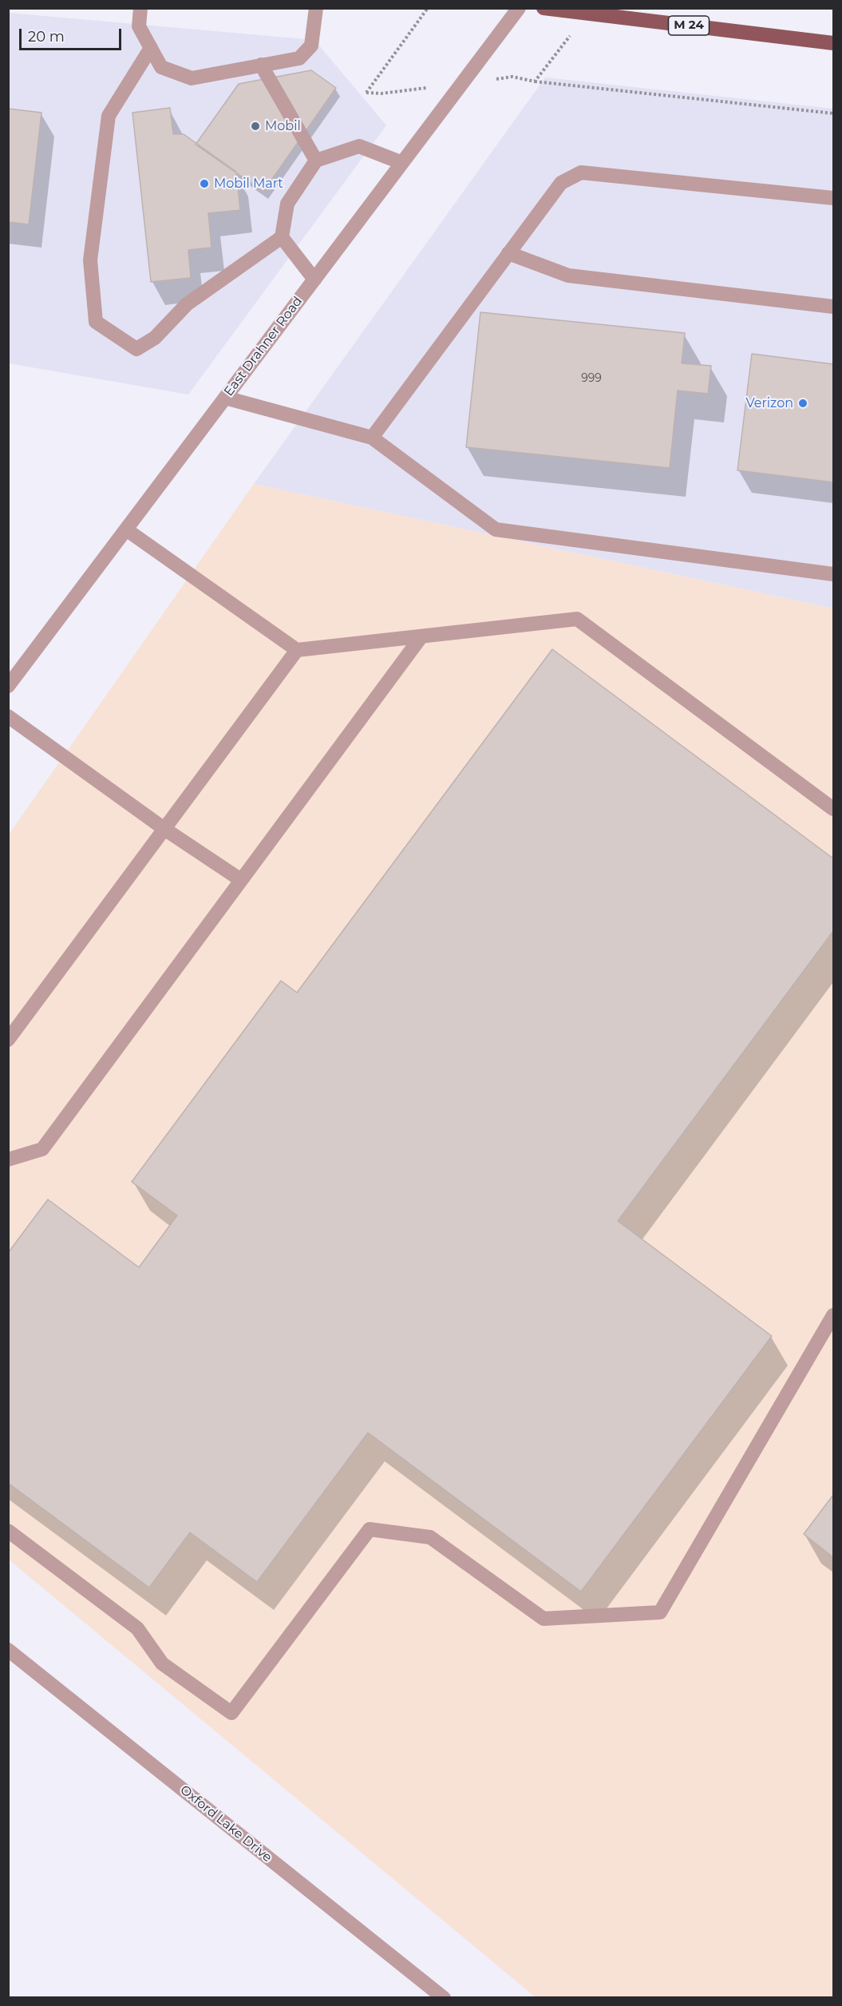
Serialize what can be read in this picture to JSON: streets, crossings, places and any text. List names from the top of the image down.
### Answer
{
  "streets": {
    "main road": ["M 24"],
    "street": ["East Drahner Road", "Oxford Lake Drive"]
  },
  "places": ["Mobil", "Mobil Mart", "Verizon"],
  "house_numbers": ["999"],
  "scale_bar": "20 m"
}
